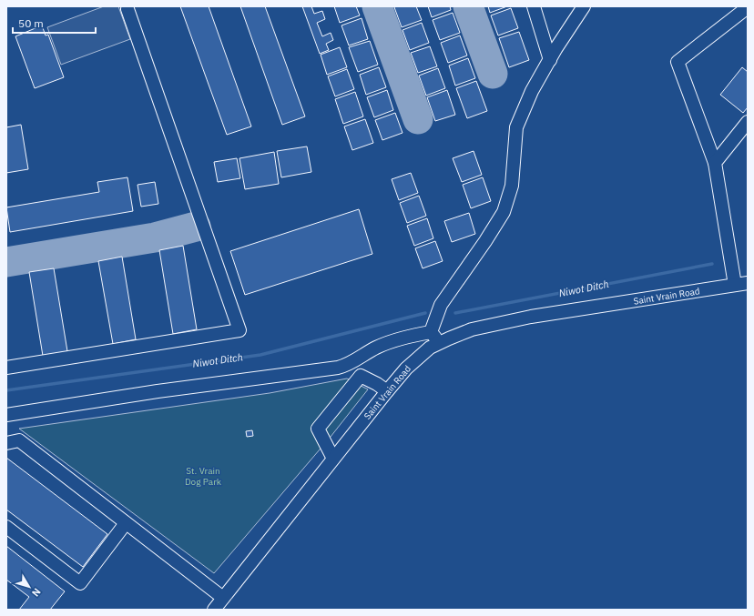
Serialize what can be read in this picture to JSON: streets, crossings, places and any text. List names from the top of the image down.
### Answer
{
  "streets": {
    "street": ["Saint Vrain Road"]
  },
  "water": ["Niwot Ditch"],
  "parks": ["St. Vrain Dog Park"],
  "scale_bar": "50 m",
  "north": "bottom right"
}
